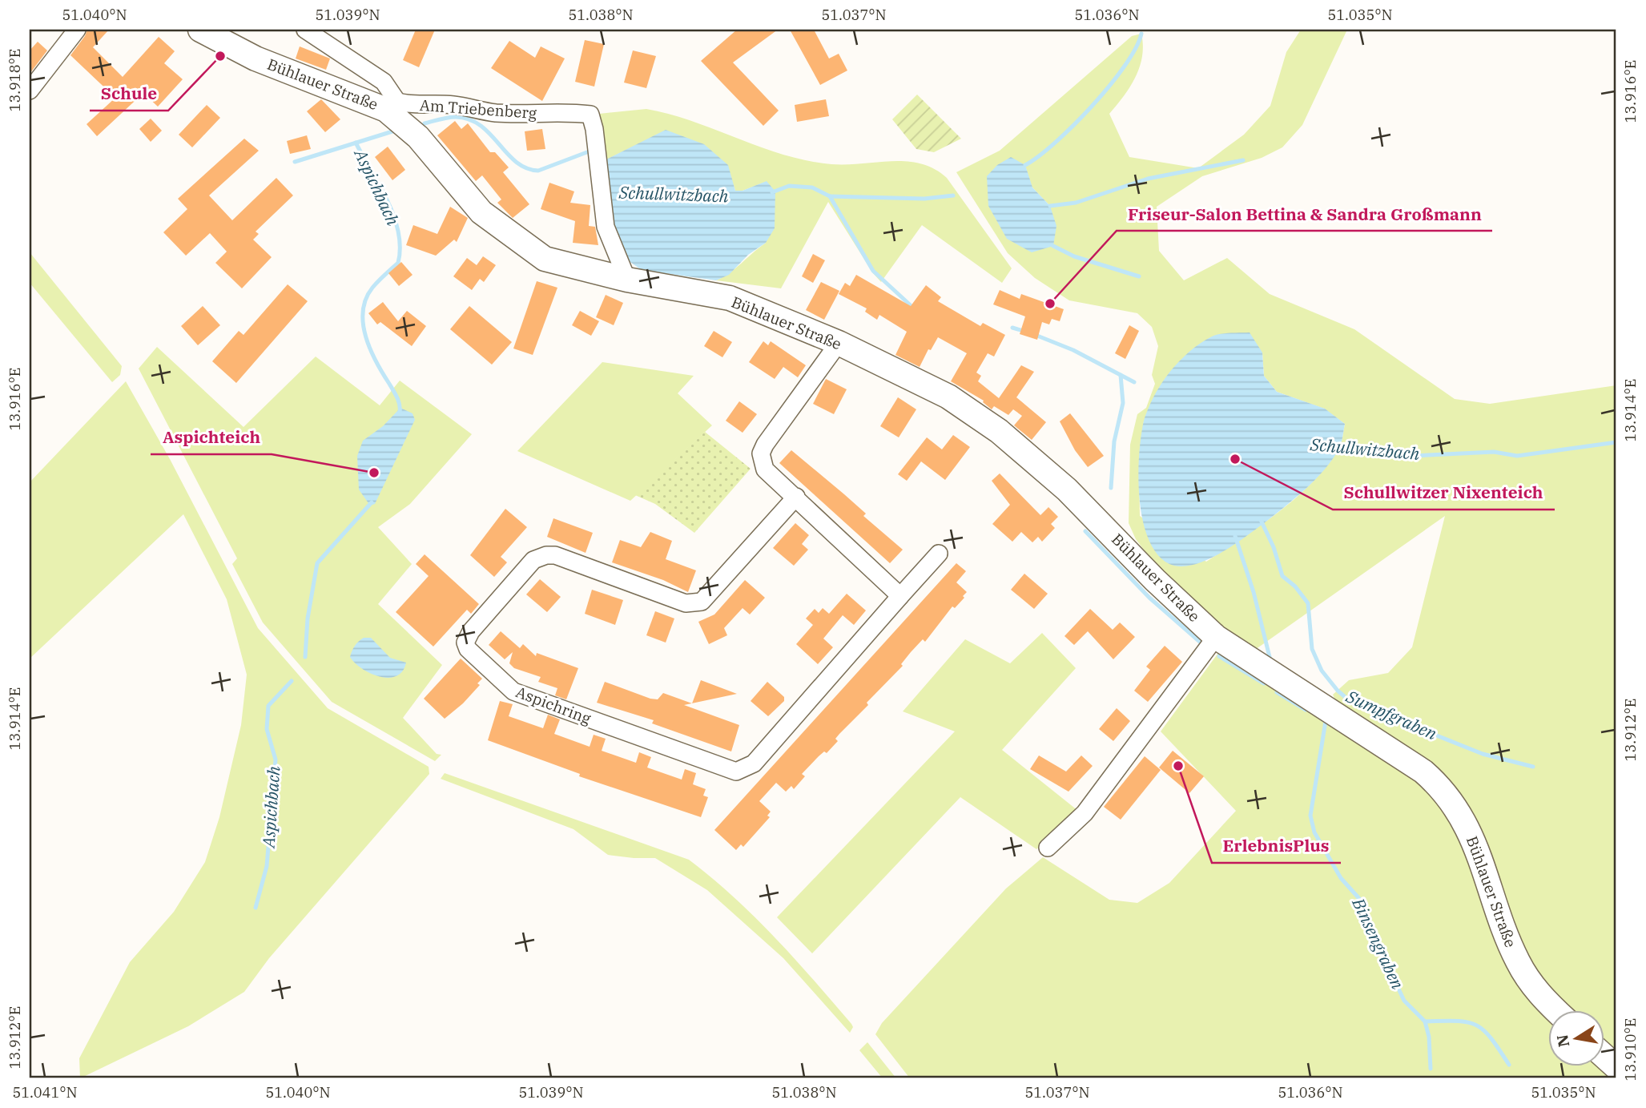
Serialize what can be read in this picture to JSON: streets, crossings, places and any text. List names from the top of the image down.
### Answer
{
  "streets": {
    "street": ["Bühlauer Straße", "Am Triebenberg", "Aspichring"]
  },
  "crossings": [
    ["Bühlauer Straße", "Am Triebenberg"]
  ],
  "water": [
    "Aspichbach",
    "Schullwitzbach",
    "Sumpfgraben",
    "Binsengraben"
  ],
  "places": [
    "Schule",
    "Friseur-Salon Bettina & Sandra Großmann",
    "Schullwitzer Nixenteich",
    "Aspichteich",
    "ErlebnisPlus"
  ],
  "north": "left",
  "coordinates": [
    "51.040°N",
    "51.039°N",
    "51.038°N",
    "51.037°N",
    "51.036°N",
    "51.035°N",
    "13.918°E",
    "13.916°E",
    "13.914°E",
    "13.912°E",
    "13.910°E",
    "51.041°N"
  ]
}
